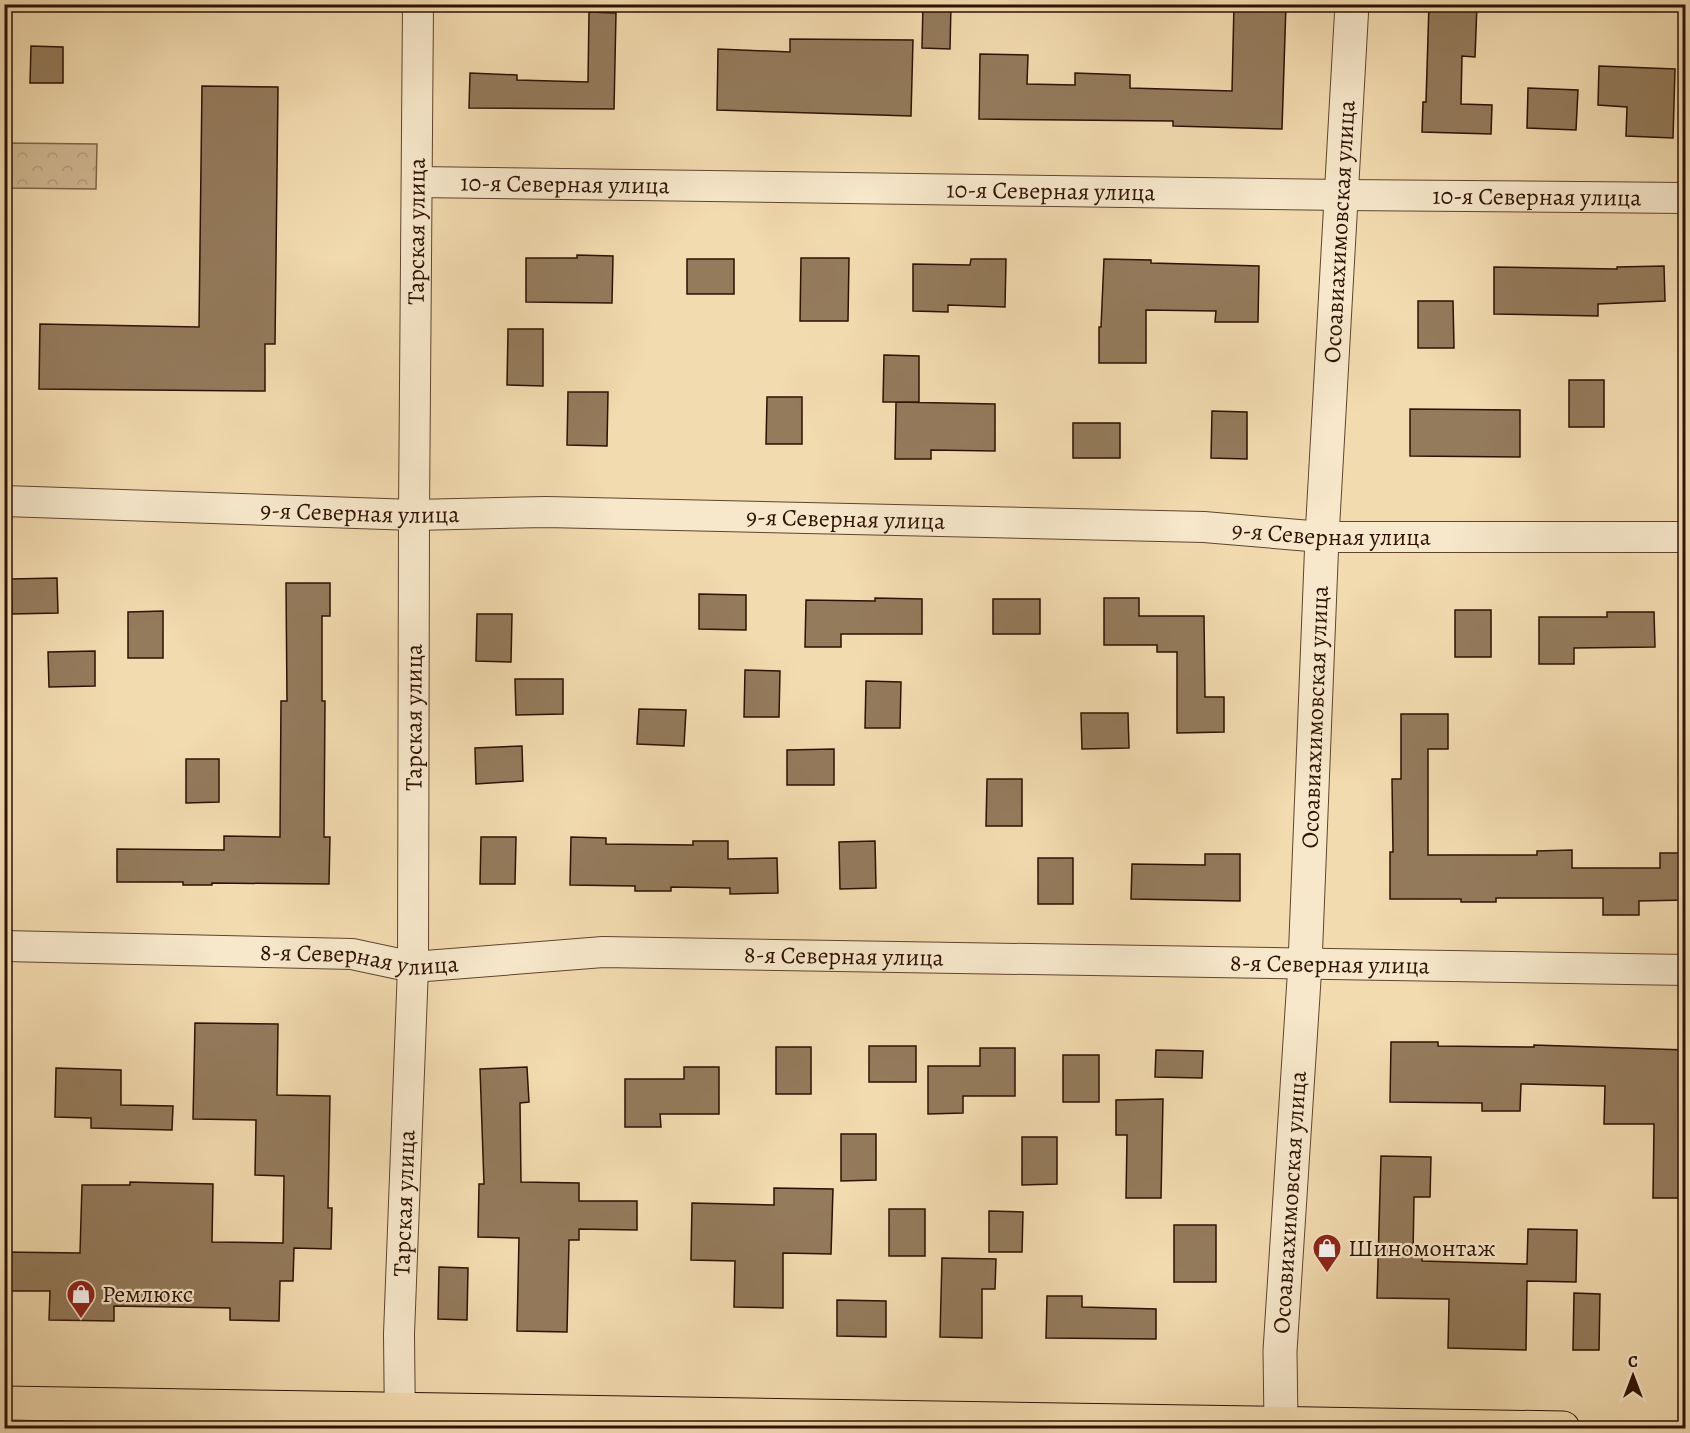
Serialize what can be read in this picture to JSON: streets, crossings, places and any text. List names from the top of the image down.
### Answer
{
  "streets": {
    "street": [
      "10-я Северная улица",
      "Тарская улица",
      "Осоавиахимовская улица",
      "9-я Северная улица",
      "8-я Северная улица"
    ]
  },
  "crossings": [
    ["10-я Северная улица", "Тарская улица"],
    ["10-я Северная улица", "Осоавиахимовская улица"],
    ["Тарская улица", "9-я Северная улица"],
    ["Тарская улица", "8-я Северная улица"],
    ["Осоавиахимовская улица", "9-я Северная улица"],
    ["Осоавиахимовская улица", "8-я Северная улица"]
  ],
  "places": {
    "shop": ["Шиномонтаж", "Ремлюкс"]
  },
  "north": "top"
}
